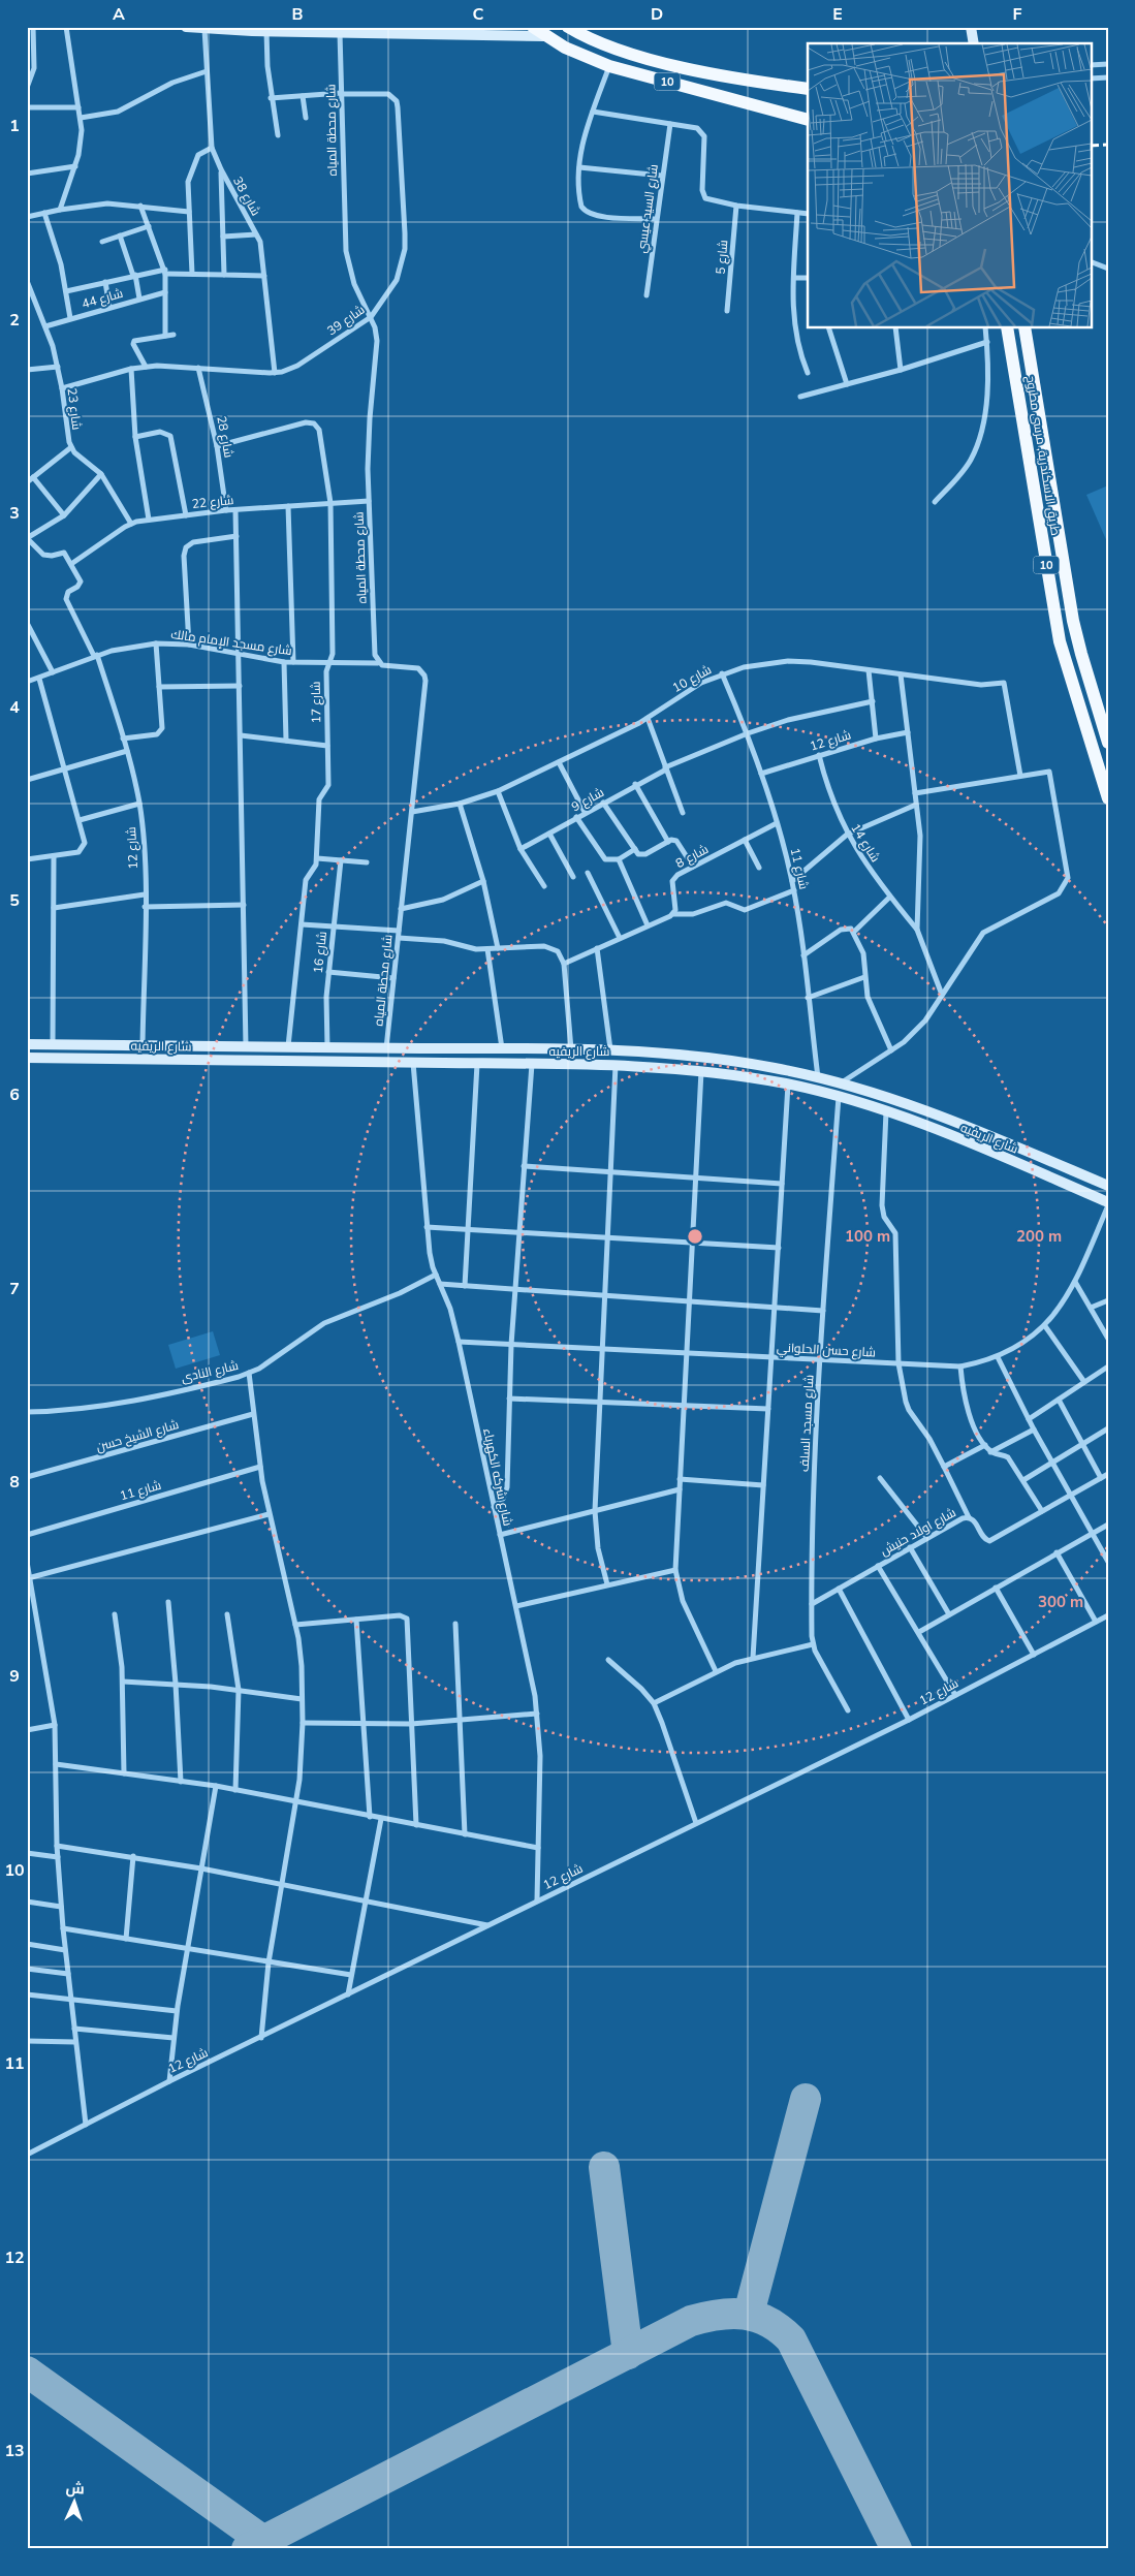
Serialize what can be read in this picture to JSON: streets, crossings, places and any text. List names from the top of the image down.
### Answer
{
  "streets": {
    "main road": ["10", "طريق الاسكندرية, مرسى مطروح"],
    "street": [
      "شارع محطة المياه",
      "شارع 38",
      "شارع السيد عيسي",
      "شارع 5",
      "شارع 44",
      "شارع 39",
      "شارع 23",
      "شارع 28",
      "شارع 22",
      "شارع مسجد الإمام مالك",
      "شارع 10",
      "شارع 17",
      "شارع 12",
      "شارع 9",
      "شارع 14",
      "شارع 8",
      "شارع 11",
      "شارع 16",
      "شارع الريفيه",
      "شارع حسن الحلواني",
      "شارع النادى",
      "شارع مسجد السلف",
      "شارع الشيخ حسن",
      "شارع شركه الكهرباء",
      "شارع اولاد حنيش"
    ]
  },
  "crossings": [
    ["شارع محطة المياه", "شارع 39"],
    ["شارع محطة المياه", "شارع 22"],
    ["شارع محطة المياه", "شارع مسجد الإمام مالك"],
    ["شارع محطة المياه", "شارع 10"],
    ["شارع محطة المياه", "شارع الريفيه"],
    ["شارع 38", "شارع 39"],
    ["شارع 44", "شارع 23"],
    ["شارع 39", "شارع 23"],
    ["شارع 39", "شارع 28"],
    ["شارع 23", "شارع 22"],
    ["شارع 28", "شارع 22"],
    ["شارع 28", "شارع 17"],
    ["شارع 22", "شارع 17"],
    ["شارع 22", "شارع 12"],
    ["شارع مسجد الإمام مالك", "شارع 17"],
    ["شارع مسجد الإمام مالك", "شارع 12"],
    ["شارع 10", "شارع 11"],
    ["شارع 17", "شارع الريفيه"],
    ["شارع 12", "شارع 14"],
    ["شارع 12", "شارع 11"],
    ["شارع 12", "شارع الريفيه"],
    ["شارع 12", "شارع شركه الكهرباء"],
    ["شارع 9", "شارع 11"],
    ["شارع 8", "شارع 11"],
    ["شارع 11", "شارع الريفيه"],
    ["شارع 16", "شارع الريفيه"],
    ["شارع الريفيه", "شارع حسن الحلواني"],
    ["شارع الريفيه", "شارع مسجد السلف"],
    ["شارع الريفيه", "شارع شركه الكهرباء"],
    ["شارع حسن الحلواني", "شارع مسجد السلف"],
    ["شارع حسن الحلواني", "شارع شركه الكهرباء"],
    ["شارع النادى", "شارع شركه الكهرباء"],
    ["شارع مسجد السلف", "شارع اولاد حنيش"]
  ],
  "north": "top",
  "grid": {
    "columns": [
      "A",
      "B",
      "C",
      "D",
      "E",
      "F"
    ],
    "rows": [
      "1",
      "2",
      "3",
      "4",
      "5",
      "6",
      "7",
      "8",
      "9",
      "10",
      "11",
      "12",
      "13"
    ]
  },
  "rings": ["100 m", "200 m", "300 m"]
}
